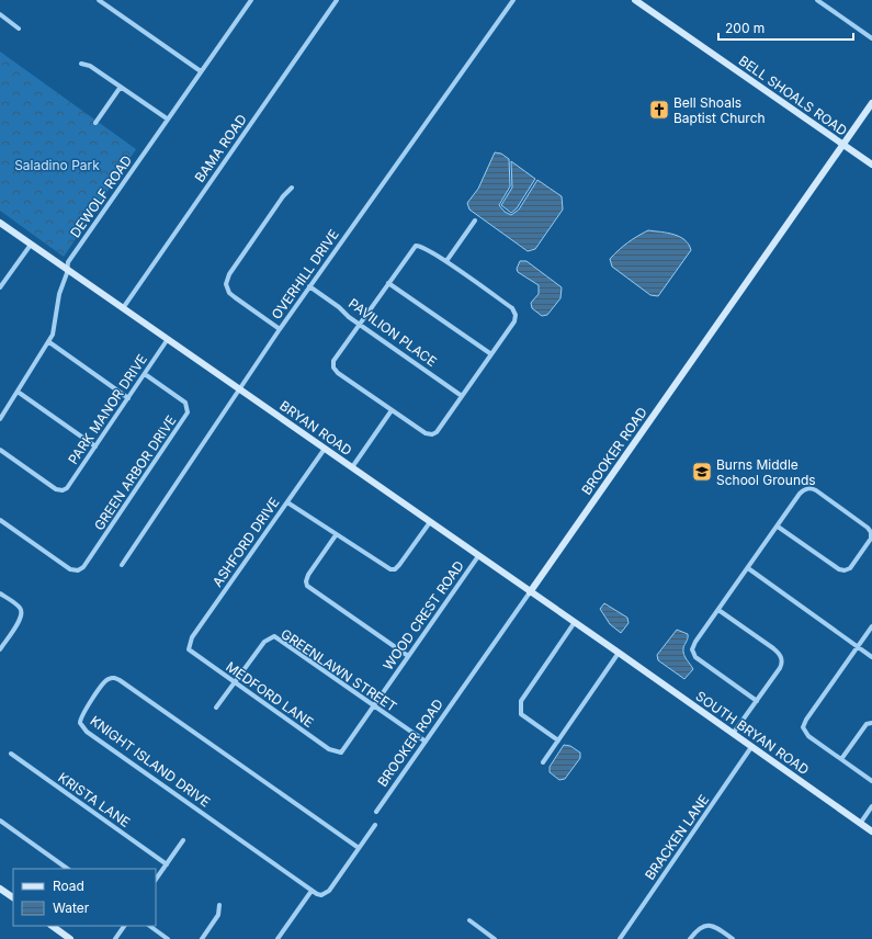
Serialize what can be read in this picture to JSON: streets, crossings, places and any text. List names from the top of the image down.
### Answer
{
  "streets": {
    "street": [
      "BELL SHOALS ROAD",
      "BAMA ROAD",
      "DEWOLF ROAD",
      "OVERHILL DRIVE",
      "PAVILION PLACE",
      "PARK MANOR DRIVE",
      "BRYAN ROAD",
      "BROOKER ROAD",
      "GREEN ARBOR DRIVE",
      "ASHFORD DRIVE",
      "WOOD CREST ROAD",
      "GREENLAWN STREET",
      "MEDFORD LANE",
      "SOUTH BRYAN ROAD",
      "KNIGHT ISLAND DRIVE",
      "KRISTA LANE",
      "BRACKEN LANE"
    ]
  },
  "crossings": [
    ["BELL SHOALS ROAD", "BROOKER ROAD"],
    ["BAMA ROAD", "BRYAN ROAD"],
    ["DEWOLF ROAD", "BRYAN ROAD"],
    ["OVERHILL DRIVE", "PAVILION PLACE"],
    ["OVERHILL DRIVE", "BRYAN ROAD"],
    ["PARK MANOR DRIVE", "BRYAN ROAD"],
    ["PARK MANOR DRIVE", "GREEN ARBOR DRIVE"],
    ["BRYAN ROAD", "BROOKER ROAD"],
    ["BRYAN ROAD", "ASHFORD DRIVE"],
    ["BRYAN ROAD", "WOOD CREST ROAD"],
    ["BRYAN ROAD", "SOUTH BRYAN ROAD"],
    ["BROOKER ROAD", "GREENLAWN STREET"],
    ["ASHFORD DRIVE", "MEDFORD LANE"],
    ["WOOD CREST ROAD", "GREENLAWN STREET"],
    ["WOOD CREST ROAD", "MEDFORD LANE"],
    ["GREENLAWN STREET", "MEDFORD LANE"],
    ["SOUTH BRYAN ROAD", "BRACKEN LANE"]
  ],
  "parks": ["Saladino Park"],
  "places": {
    "church": ["Bell Shoals Baptist Church"],
    "school or university": ["Burns Middle School Grounds"]
  },
  "legend": ["Road", "Water"],
  "scale_bar": "200 m"
}
